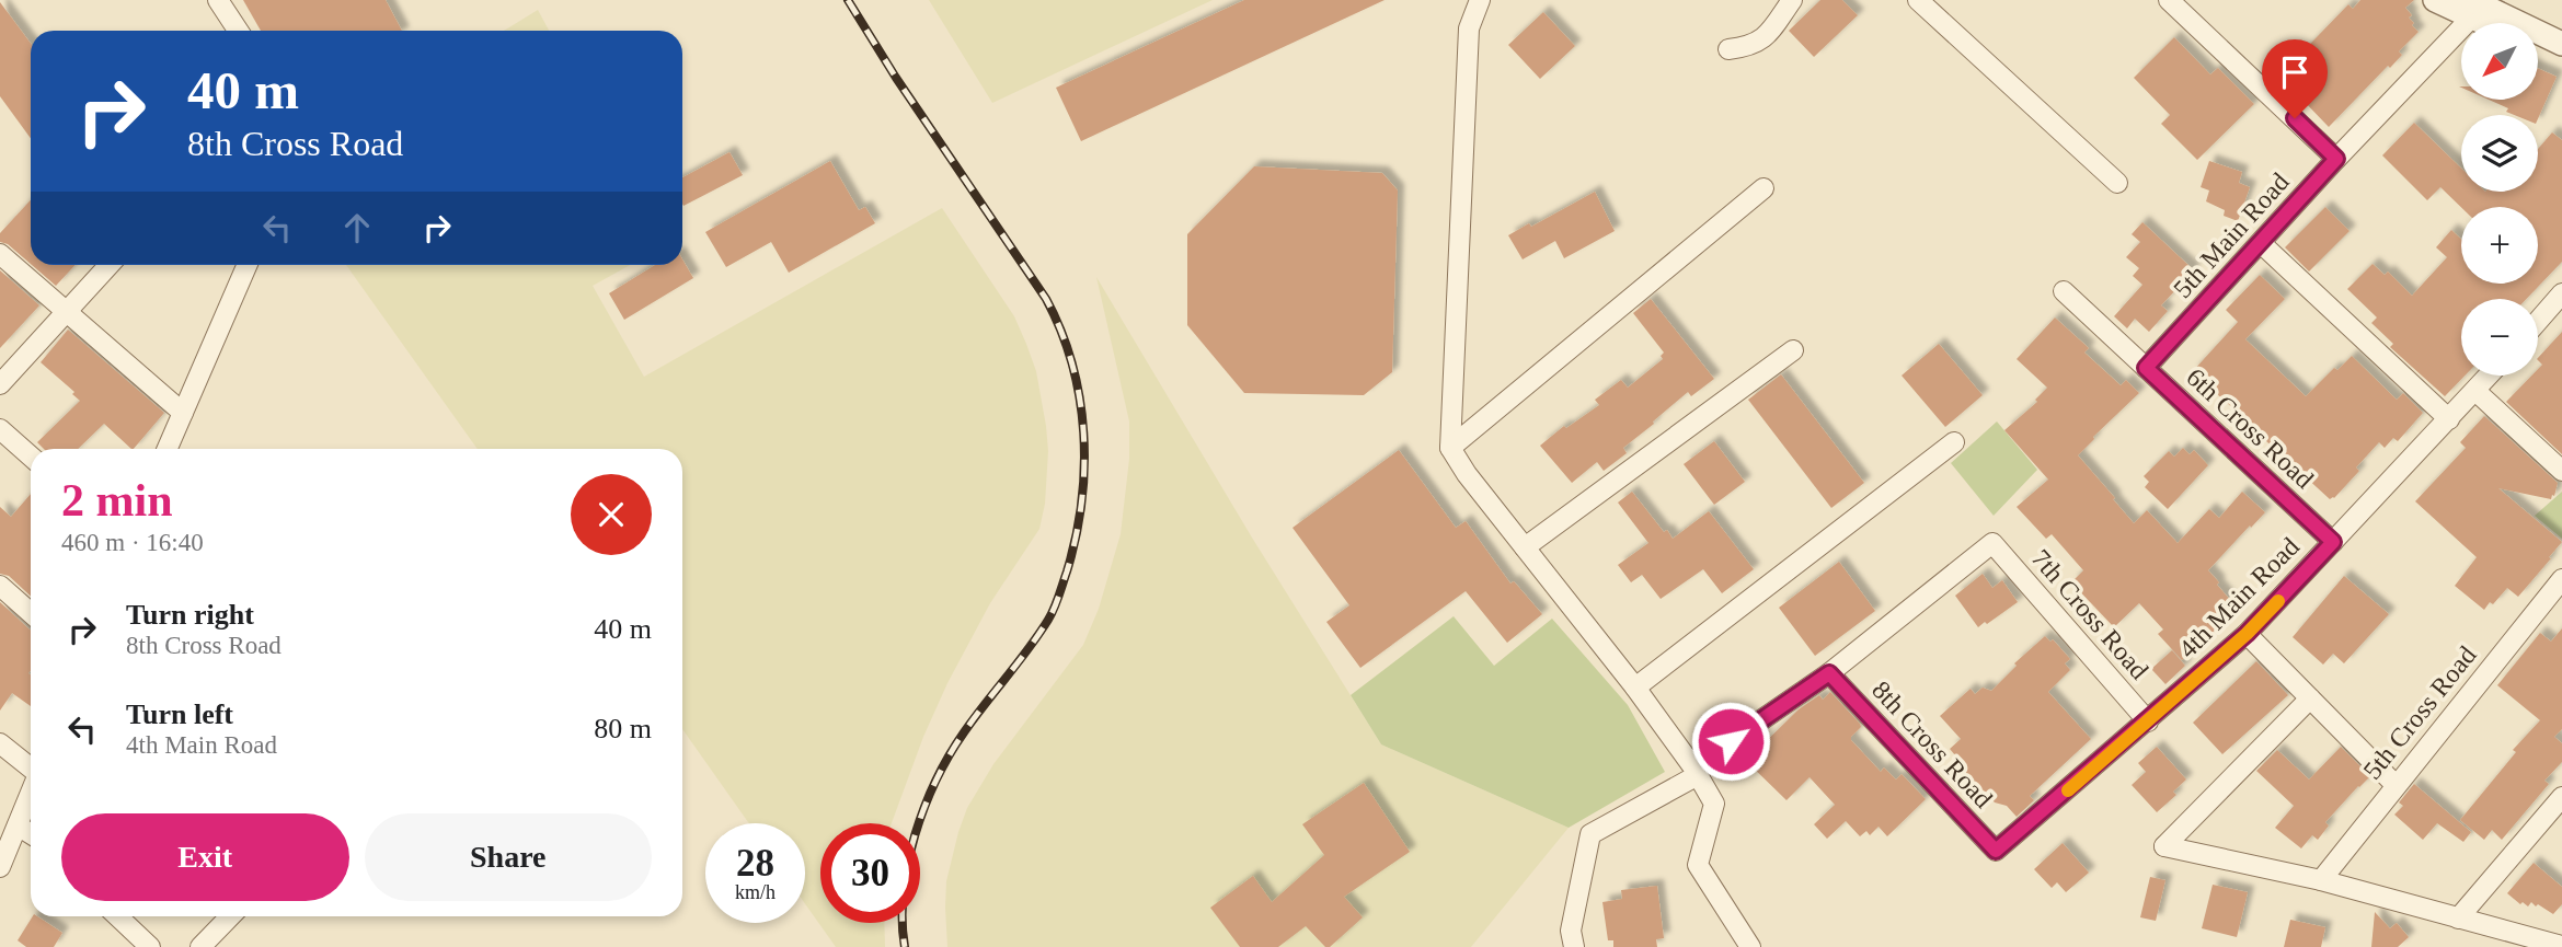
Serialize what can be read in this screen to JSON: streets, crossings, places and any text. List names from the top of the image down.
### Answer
{
  "streets": {
    "street": [
      "5th Main Road",
      "6th Cross Road",
      "4th Main Road",
      "7th Cross Road",
      "5th Cross Road",
      "8th Cross Road"
    ]
  },
  "crossings": [
    ["5th Main Road", "6th Cross Road"],
    ["6th Cross Road", "4th Main Road"],
    ["4th Main Road", "7th Cross Road"],
    ["4th Main Road", "8th Cross Road"],
    ["7th Cross Road", "8th Cross Road"]
  ],
  "north": "bottom left",
  "page": {
    "map_buttons": ["+", "−"],
    "turn": ["40 m", "8th Cross Road"],
    "heading": ["2 min", "460 m · 16:40"],
    "list": [
      {
        "name": "Turn right",
        "note": "8th Cross Road",
        "value": "40 m"
      },
      {
        "name": "Turn left",
        "note": "4th Main Road",
        "value": "80 m"
      }
    ],
    "buttons": ["Exit", "Share"],
    "speed": "28 km/h",
    "limit": "30"
  }
}
